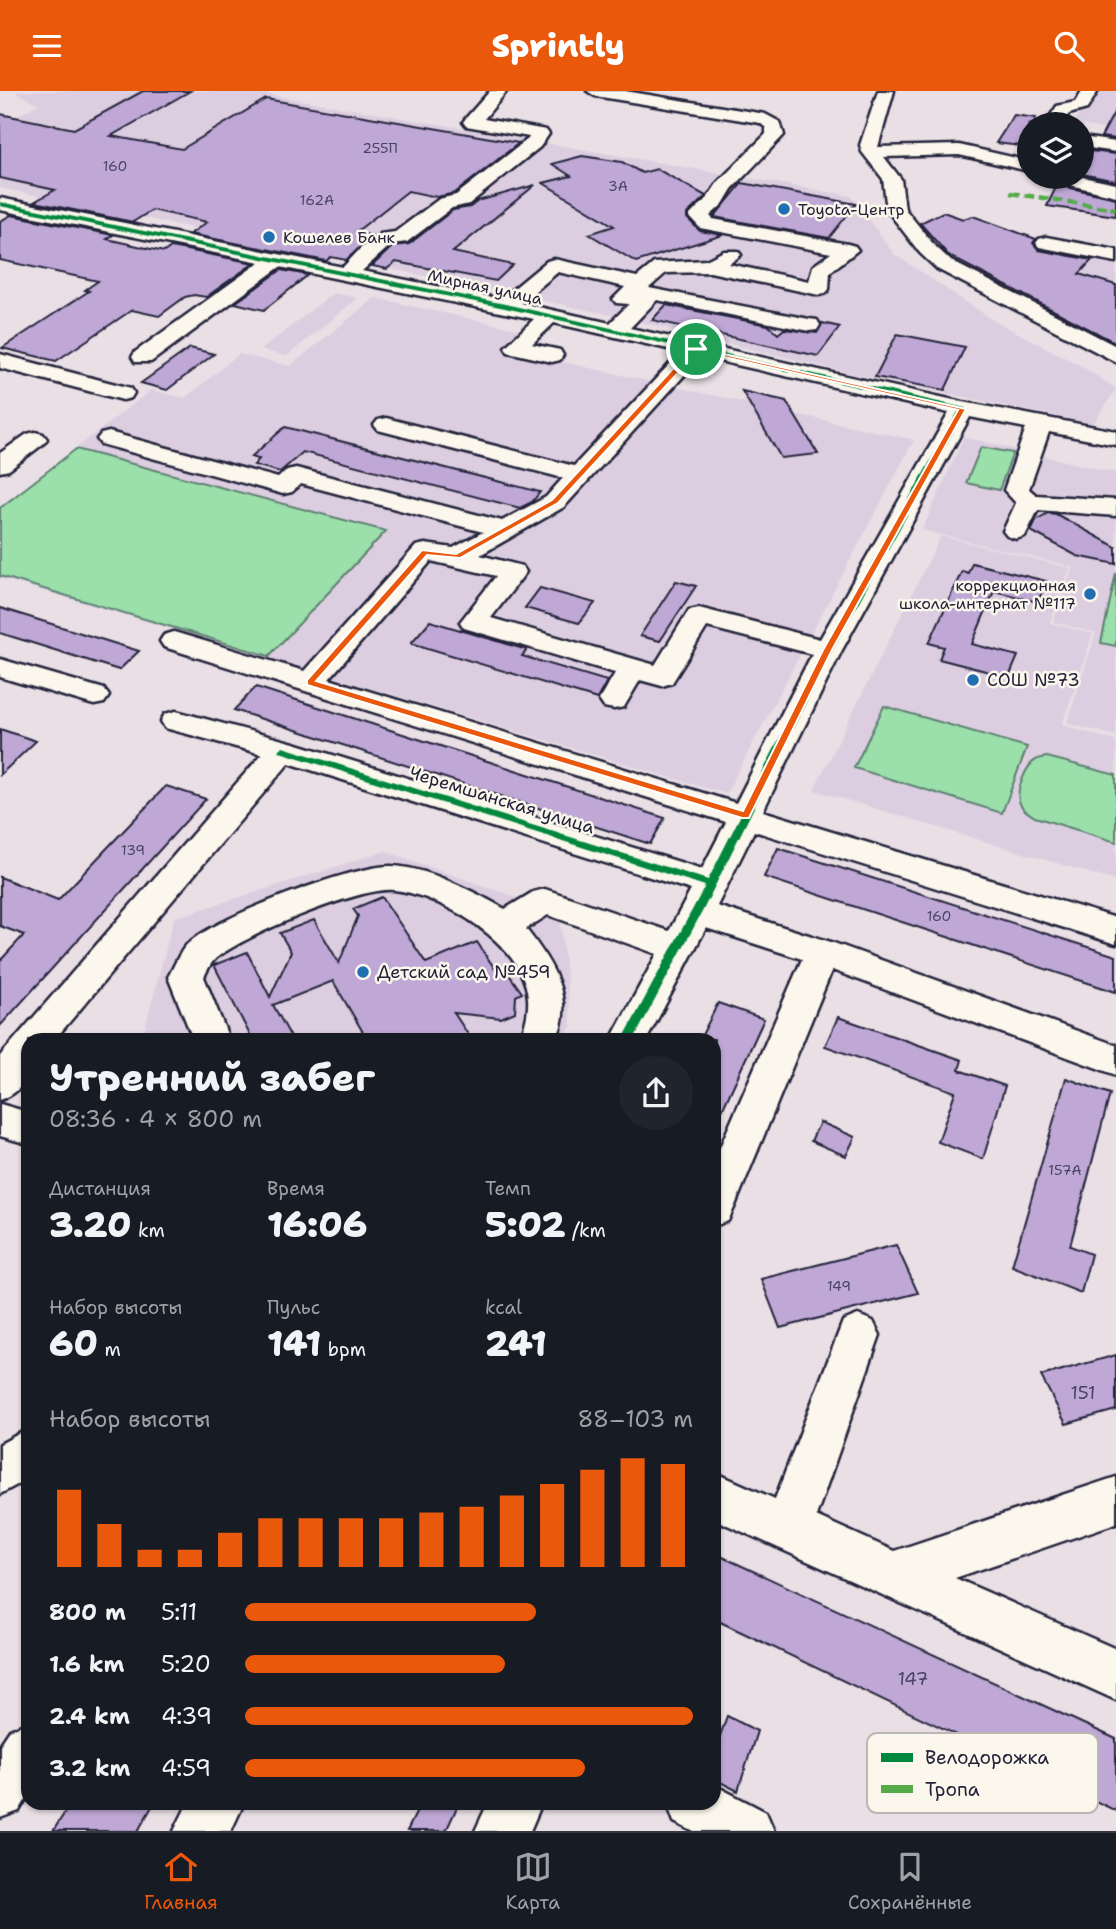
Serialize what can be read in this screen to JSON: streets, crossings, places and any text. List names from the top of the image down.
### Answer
{
  "streets": {
    "street": ["Мирная улица", "Черемшанская улица"]
  },
  "places": [
    "Toyota-Центр",
    "Кошелев Банк",
    "коррекционная школа-интернат №117",
    "СОШ №73",
    "Детский сад №459"
  ],
  "house_numbers": [
    "255П",
    "160",
    "3А",
    "162А",
    "139",
    "160",
    "157А",
    "149",
    "151",
    "147"
  ],
  "legend": ["Велодорожка", "Тропа"],
  "page": {
    "header": "Sprintly",
    "heading": ["Утренний забег", "08:36 · 4 × 800 m"],
    "stats": [
      ["Дистанция", "3.20 km"],
      ["Время", "16:06"],
      ["Темп", "5:02 /km"],
      ["Набор высоты", "60 m"],
      ["Пульс", "141 bpm"],
      ["kcal", "241"]
    ],
    "chart": ["Набор высоты", "88–103 m"],
    "list": [
      {
        "name": "800 m",
        "note": "5:11"
      },
      {
        "name": "1.6 km",
        "note": "5:20"
      },
      {
        "name": "2.4 km",
        "note": "4:39"
      },
      {
        "name": "3.2 km",
        "note": "4:59"
      }
    ],
    "tabs": ["Главная", "Карта", "Сохранённые"]
  }
}
